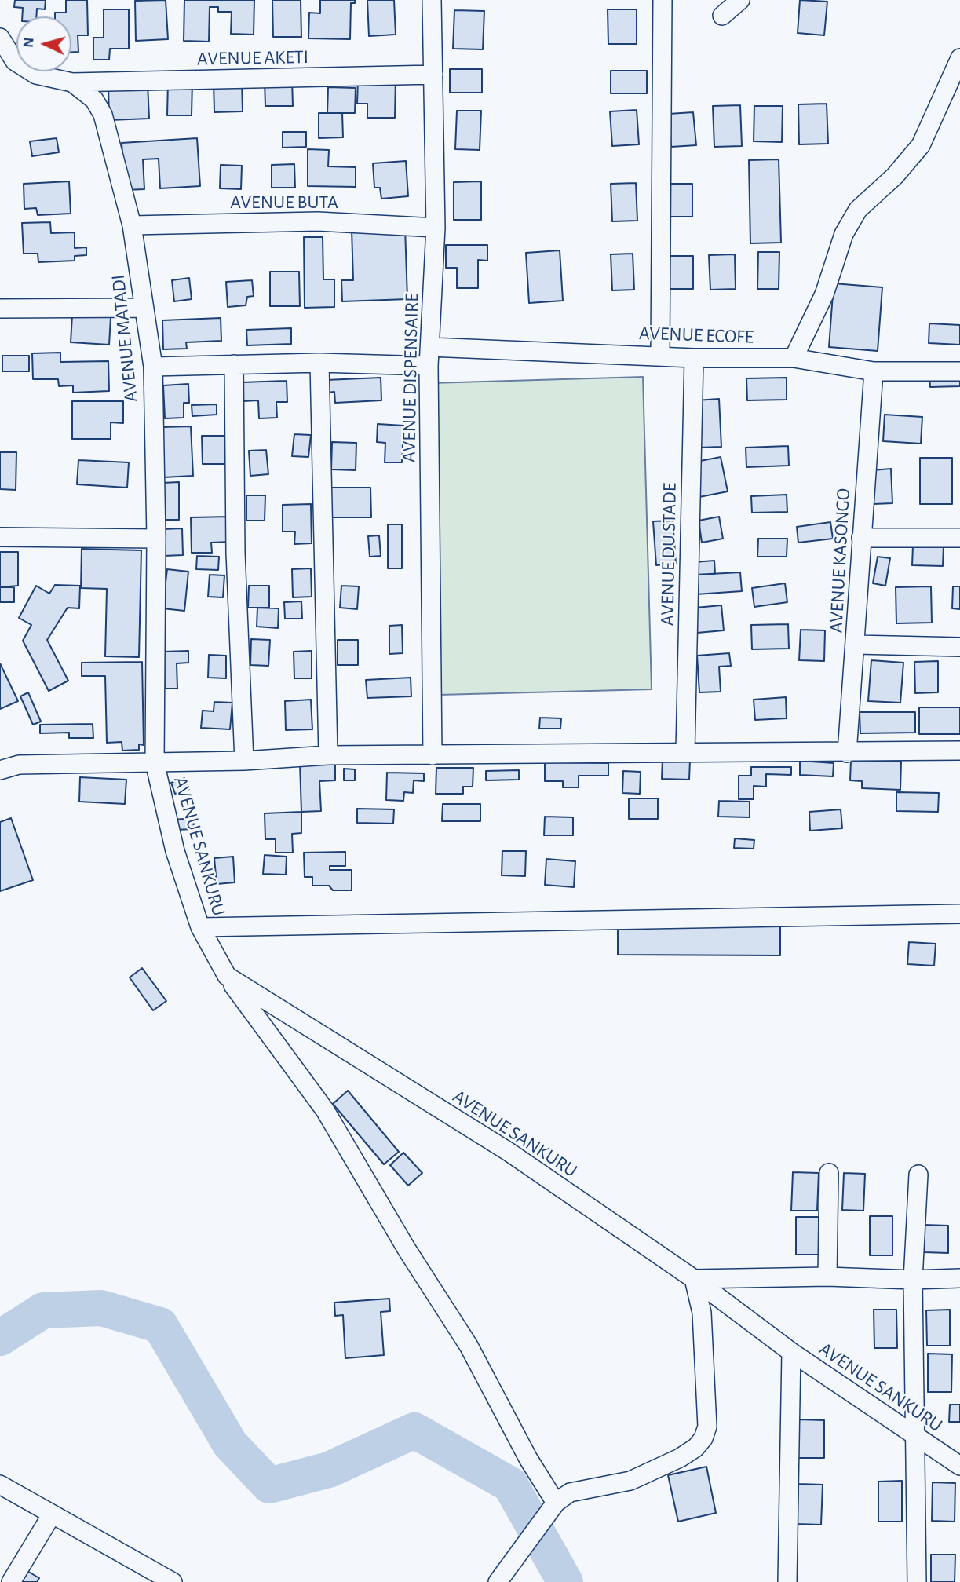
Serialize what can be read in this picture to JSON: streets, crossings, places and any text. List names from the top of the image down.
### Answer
{
  "streets": {
    "street": [
      "AVENUE AKETI",
      "AVENUE BUTA",
      "AVENUE ECOFE",
      "AVENUE MATADI",
      "AVENUE DISPENSAIRE",
      "AVENUE DU STADE",
      "AVENUE KASONGO",
      "AVENUE SANKURU"
    ]
  },
  "crossings": [
    ["AVENUE AKETI", "AVENUE MATADI"],
    ["AVENUE AKETI", "AVENUE DISPENSAIRE"],
    ["AVENUE BUTA", "AVENUE MATADI"],
    ["AVENUE BUTA", "AVENUE DISPENSAIRE"],
    ["AVENUE ECOFE", "AVENUE DISPENSAIRE"],
    ["AVENUE ECOFE", "AVENUE DU STADE"],
    ["AVENUE ECOFE", "AVENUE KASONGO"],
    ["AVENUE MATADI", "AVENUE SANKURU"]
  ],
  "north": "left"
}
